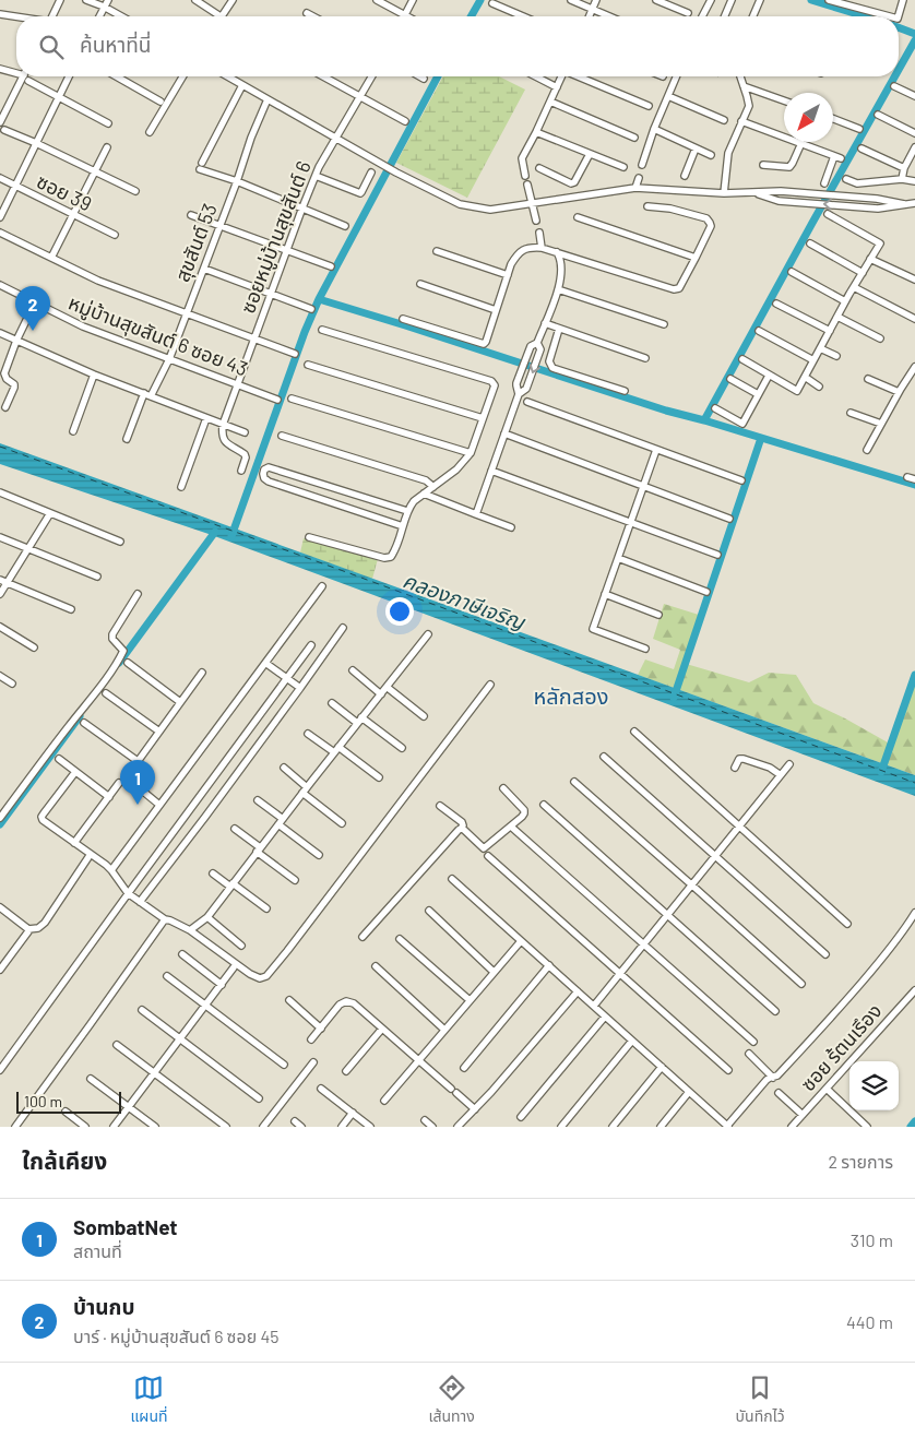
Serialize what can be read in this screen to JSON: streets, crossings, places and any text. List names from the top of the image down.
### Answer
{
  "streets": {
    "street": [
      "ซอย 39",
      "ซอยหมู่บ้านสุขสันต์ 6",
      "สุขสันต์ 53",
      "หมู่บ้านสุขสันต์ 6 ซอย 43",
      "ซอย ร้ตนเรึอง"
    ]
  },
  "crossings": [
    ["ซอยหมู่บ้านสุขสันต์ 6", "หมู่บ้านสุขสันต์ 6 ซอย 43"],
    ["สุขสันต์ 53", "หมู่บ้านสุขสันต์ 6 ซอย 43"]
  ],
  "districts": ["หลักสอง"],
  "water": ["คลองภาษีเจริญ"],
  "scale_bar": "100 m",
  "north": "bottom left",
  "page": {
    "search": "ค้นหาที่นี่",
    "pins": ["2", "1"],
    "scale": "100 m",
    "heading": ["ใกล้เคียง", "2 รายการ"],
    "list": [
      {
        "mark": "1",
        "name": "SombatNet",
        "note": "สถานที่",
        "value": "310 m"
      },
      {
        "mark": "2",
        "name": "บ้านกบ",
        "note": "บาร์ · หมู่บ้านสุขสันต์ 6 ซอย 45",
        "value": "440 m"
      }
    ],
    "nav": ["แผนที่", "เส้นทาง", "บันทึกไว้"]
  }
}
